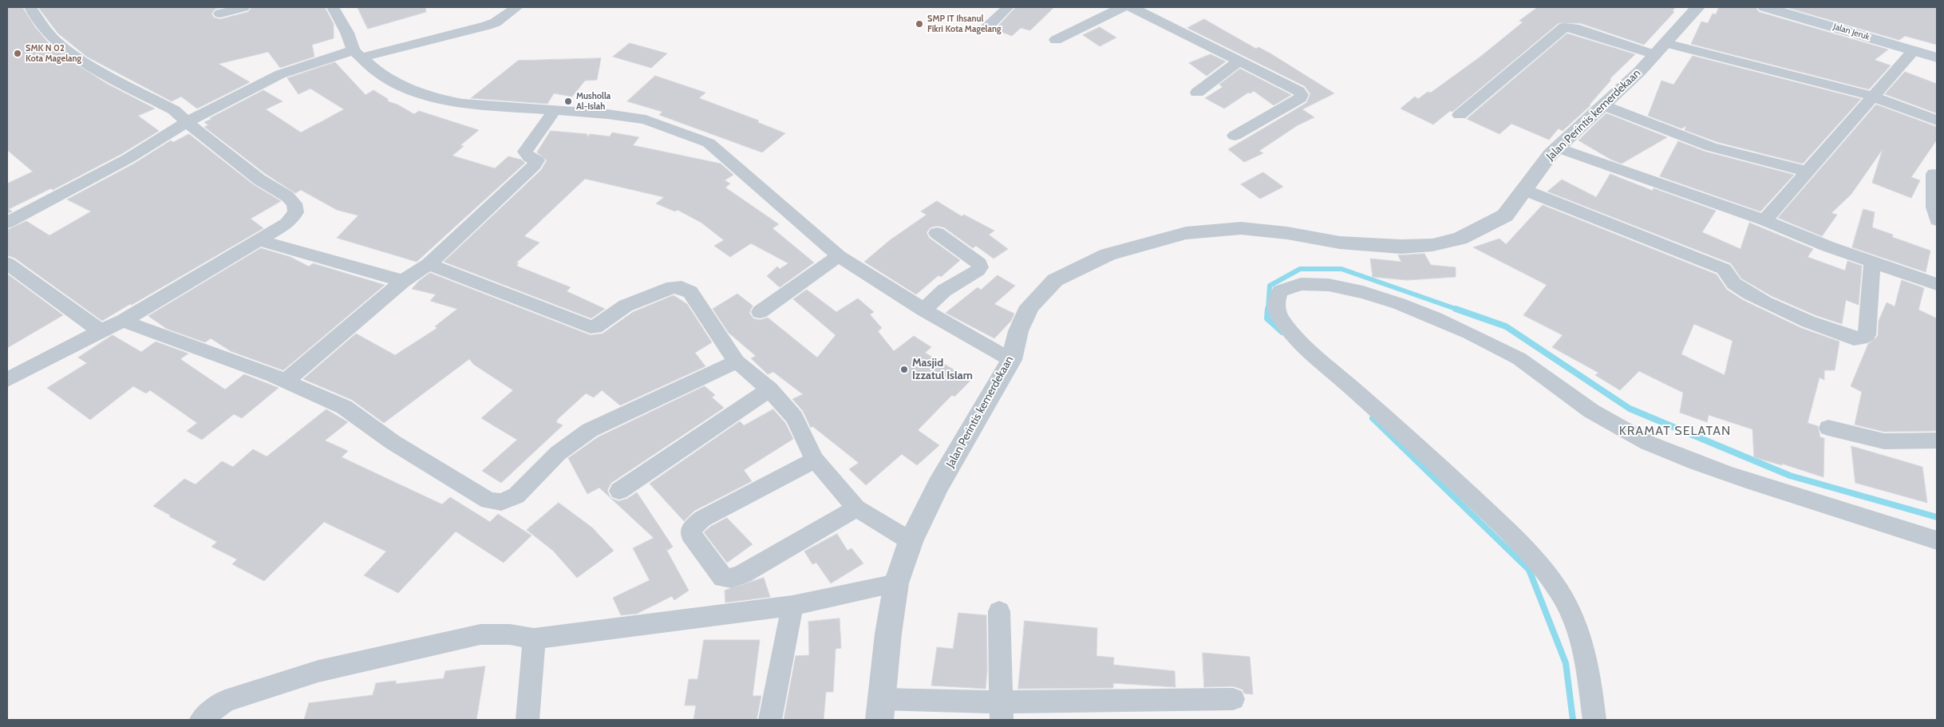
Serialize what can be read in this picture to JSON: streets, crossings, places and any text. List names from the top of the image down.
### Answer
{
  "streets": {
    "main road": ["Jalan Jeruk"],
    "street": ["Jalan Perintis kemerdekaan"]
  },
  "districts": ["KRAMAT SELATAN"],
  "places": [
    "SMP IT Ihsanul Fikri Kota Magelang",
    "SMK N 02 Kota Magelang",
    "Musholla Al-Islah",
    "Masjid Izzatul Islam"
  ]
}
